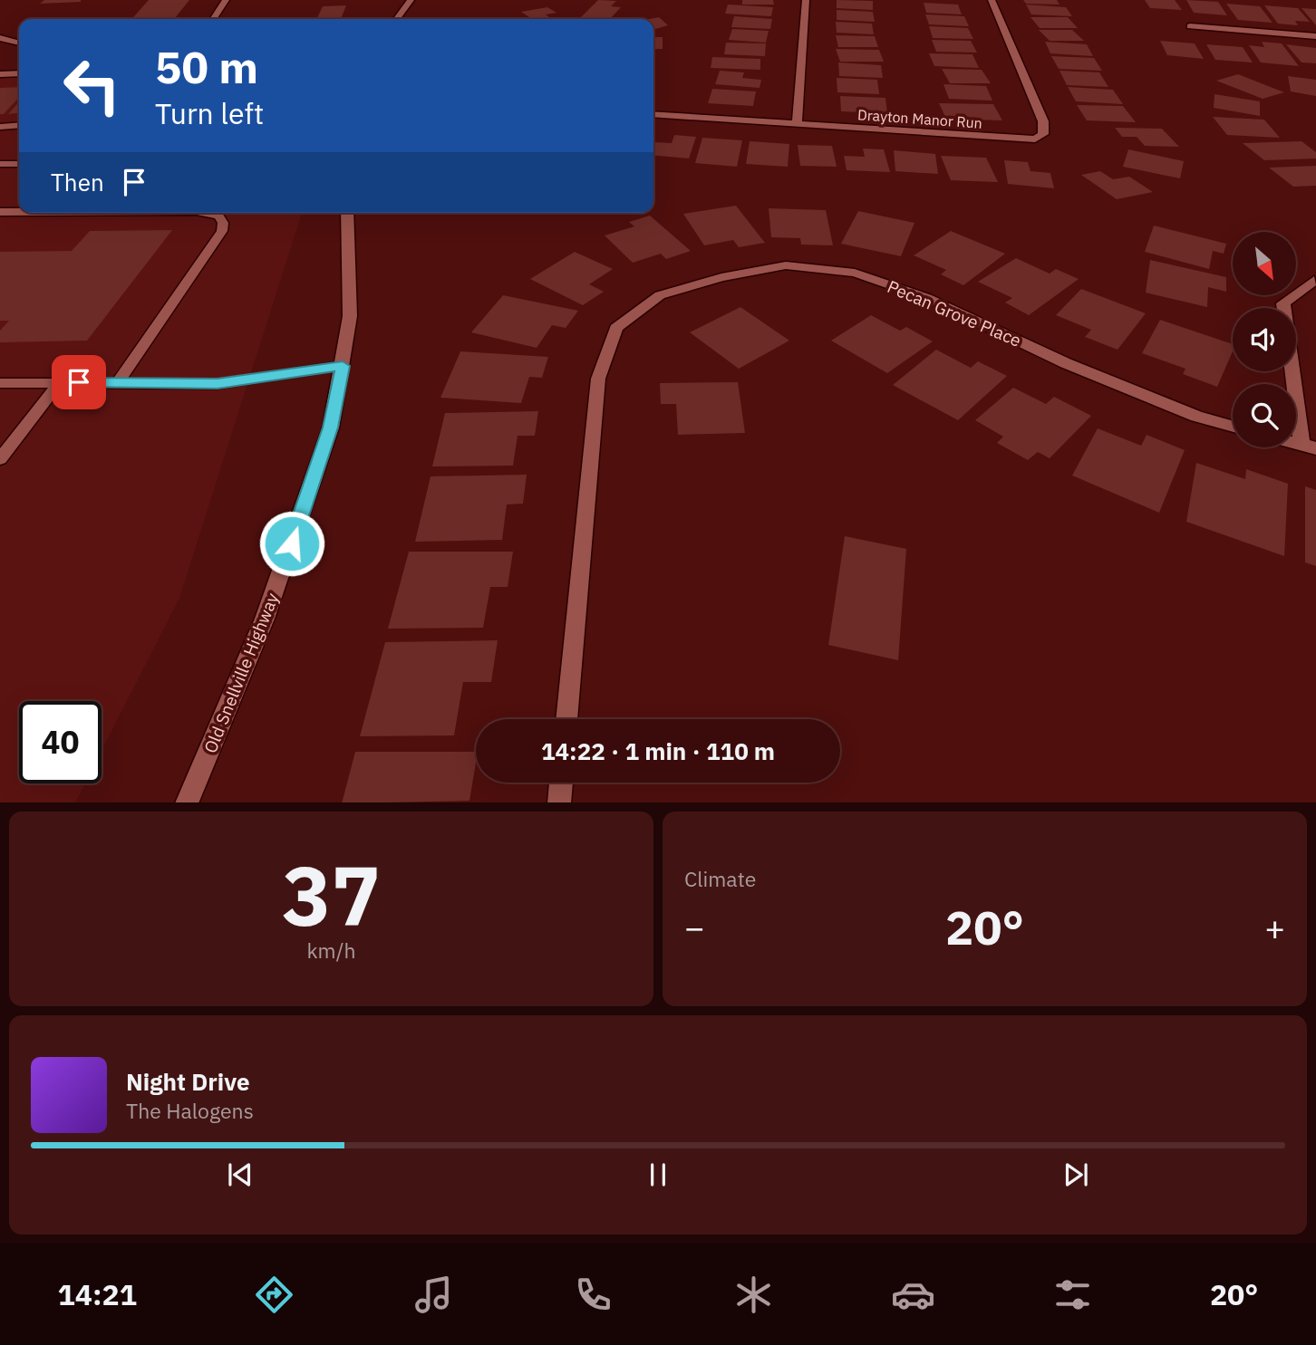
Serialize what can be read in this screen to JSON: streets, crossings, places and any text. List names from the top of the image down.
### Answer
{
  "streets": {
    "street": ["Drayton Manor Run", "Pecan Grove Place", "Old Snellville Highway"]
  },
  "north": "bottom right",
  "page": {
    "turn": ["50 m", "Turn left"],
    "then": "Then",
    "limit": "40",
    "trip": "14:22 · 1 min · 110 m",
    "tile": [
      ["37", "km/h"],
      "Climate"
    ],
    "heat": ["−", "20°", "+"],
    "song": ["Night Drive", "The Halogens"],
    "tabs": ["14:21", "20°"]
  }
}
